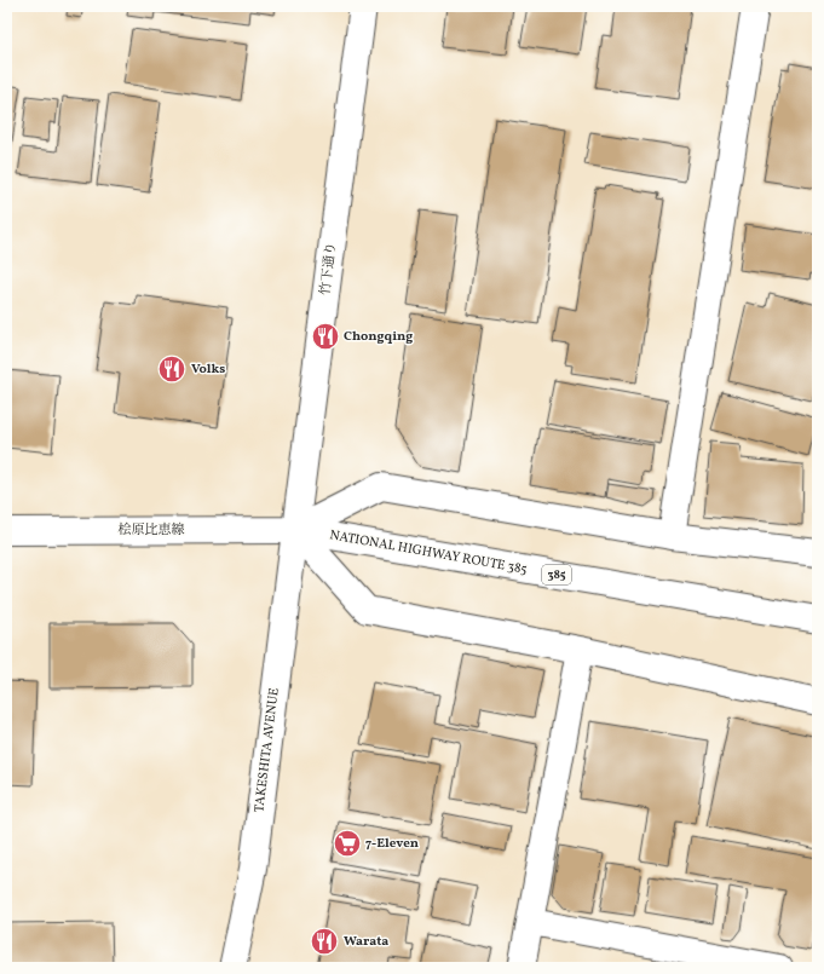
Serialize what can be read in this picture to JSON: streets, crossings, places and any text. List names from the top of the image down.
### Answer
{
  "streets": {
    "main road": [
      "竹下通り",
      "桧原比恵線",
      "NATIONAL HIGHWAY ROUTE 385",
      "385",
      "TAKESHITA AVENUE"
    ]
  },
  "crossings": [
    ["竹下通り", "桧原比恵線"],
    ["竹下通り", "NATIONAL HIGHWAY ROUTE 385"],
    ["竹下通り", "TAKESHITA AVENUE"],
    ["桧原比恵線", "NATIONAL HIGHWAY ROUTE 385"],
    ["桧原比恵線", "TAKESHITA AVENUE"],
    ["NATIONAL HIGHWAY ROUTE 385", "TAKESHITA AVENUE"]
  ],
  "places": {
    "restaurant": ["Chongqing", "Volks", "Warata"],
    "supermarket": ["7-Eleven"]
  }
}
